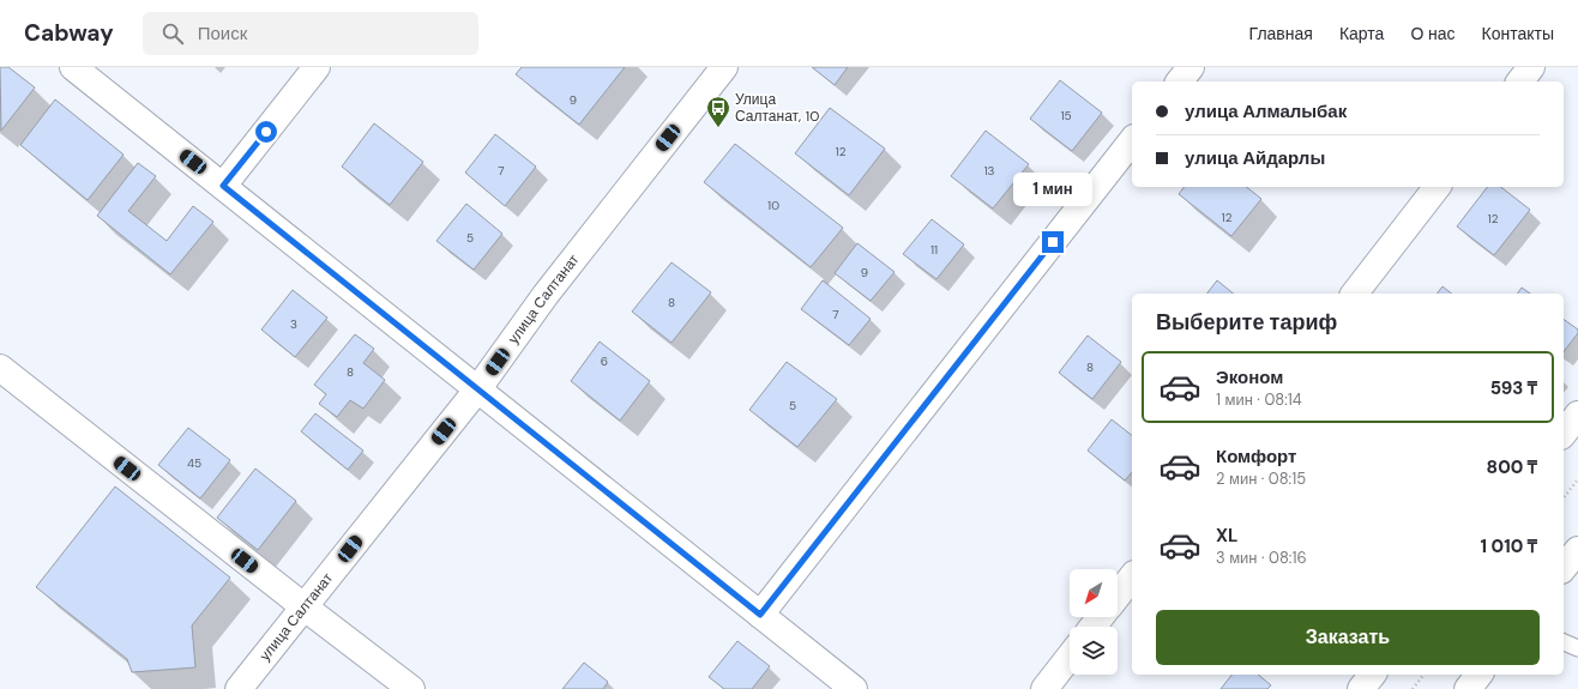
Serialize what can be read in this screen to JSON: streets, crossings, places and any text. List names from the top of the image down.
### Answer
{
  "streets": {
    "street": ["улица Салтанат"]
  },
  "places": {
    "bus stop": ["Улица Салтанат, 10"]
  },
  "house_numbers": [
    "9",
    "15",
    "12",
    "7",
    "13",
    "10",
    "12",
    "12",
    "5",
    "11",
    "9",
    "8",
    "7",
    "3",
    "6",
    "8",
    "8",
    "5",
    "45"
  ],
  "north": "bottom left",
  "page": {
    "header": "Cabway",
    "search": "Поиск",
    "nav": [
      "Главная",
      "Карта",
      "О нас",
      "Контакты"
    ],
    "banner": ["улица Алмалыбак", "улица Айдарлы"],
    "bubble": "1 мин",
    "heading": "Выберите тариф",
    "list": [
      {
        "name": "Эконом",
        "note": "1 мин · 08:14",
        "value": "593 ₸"
      },
      {
        "name": "Комфорт",
        "note": "2 мин · 08:15",
        "value": "800 ₸"
      },
      {
        "name": "XL",
        "note": "3 мин · 08:16",
        "value": "1 010 ₸"
      }
    ],
    "buttons": "Заказать"
  }
}
